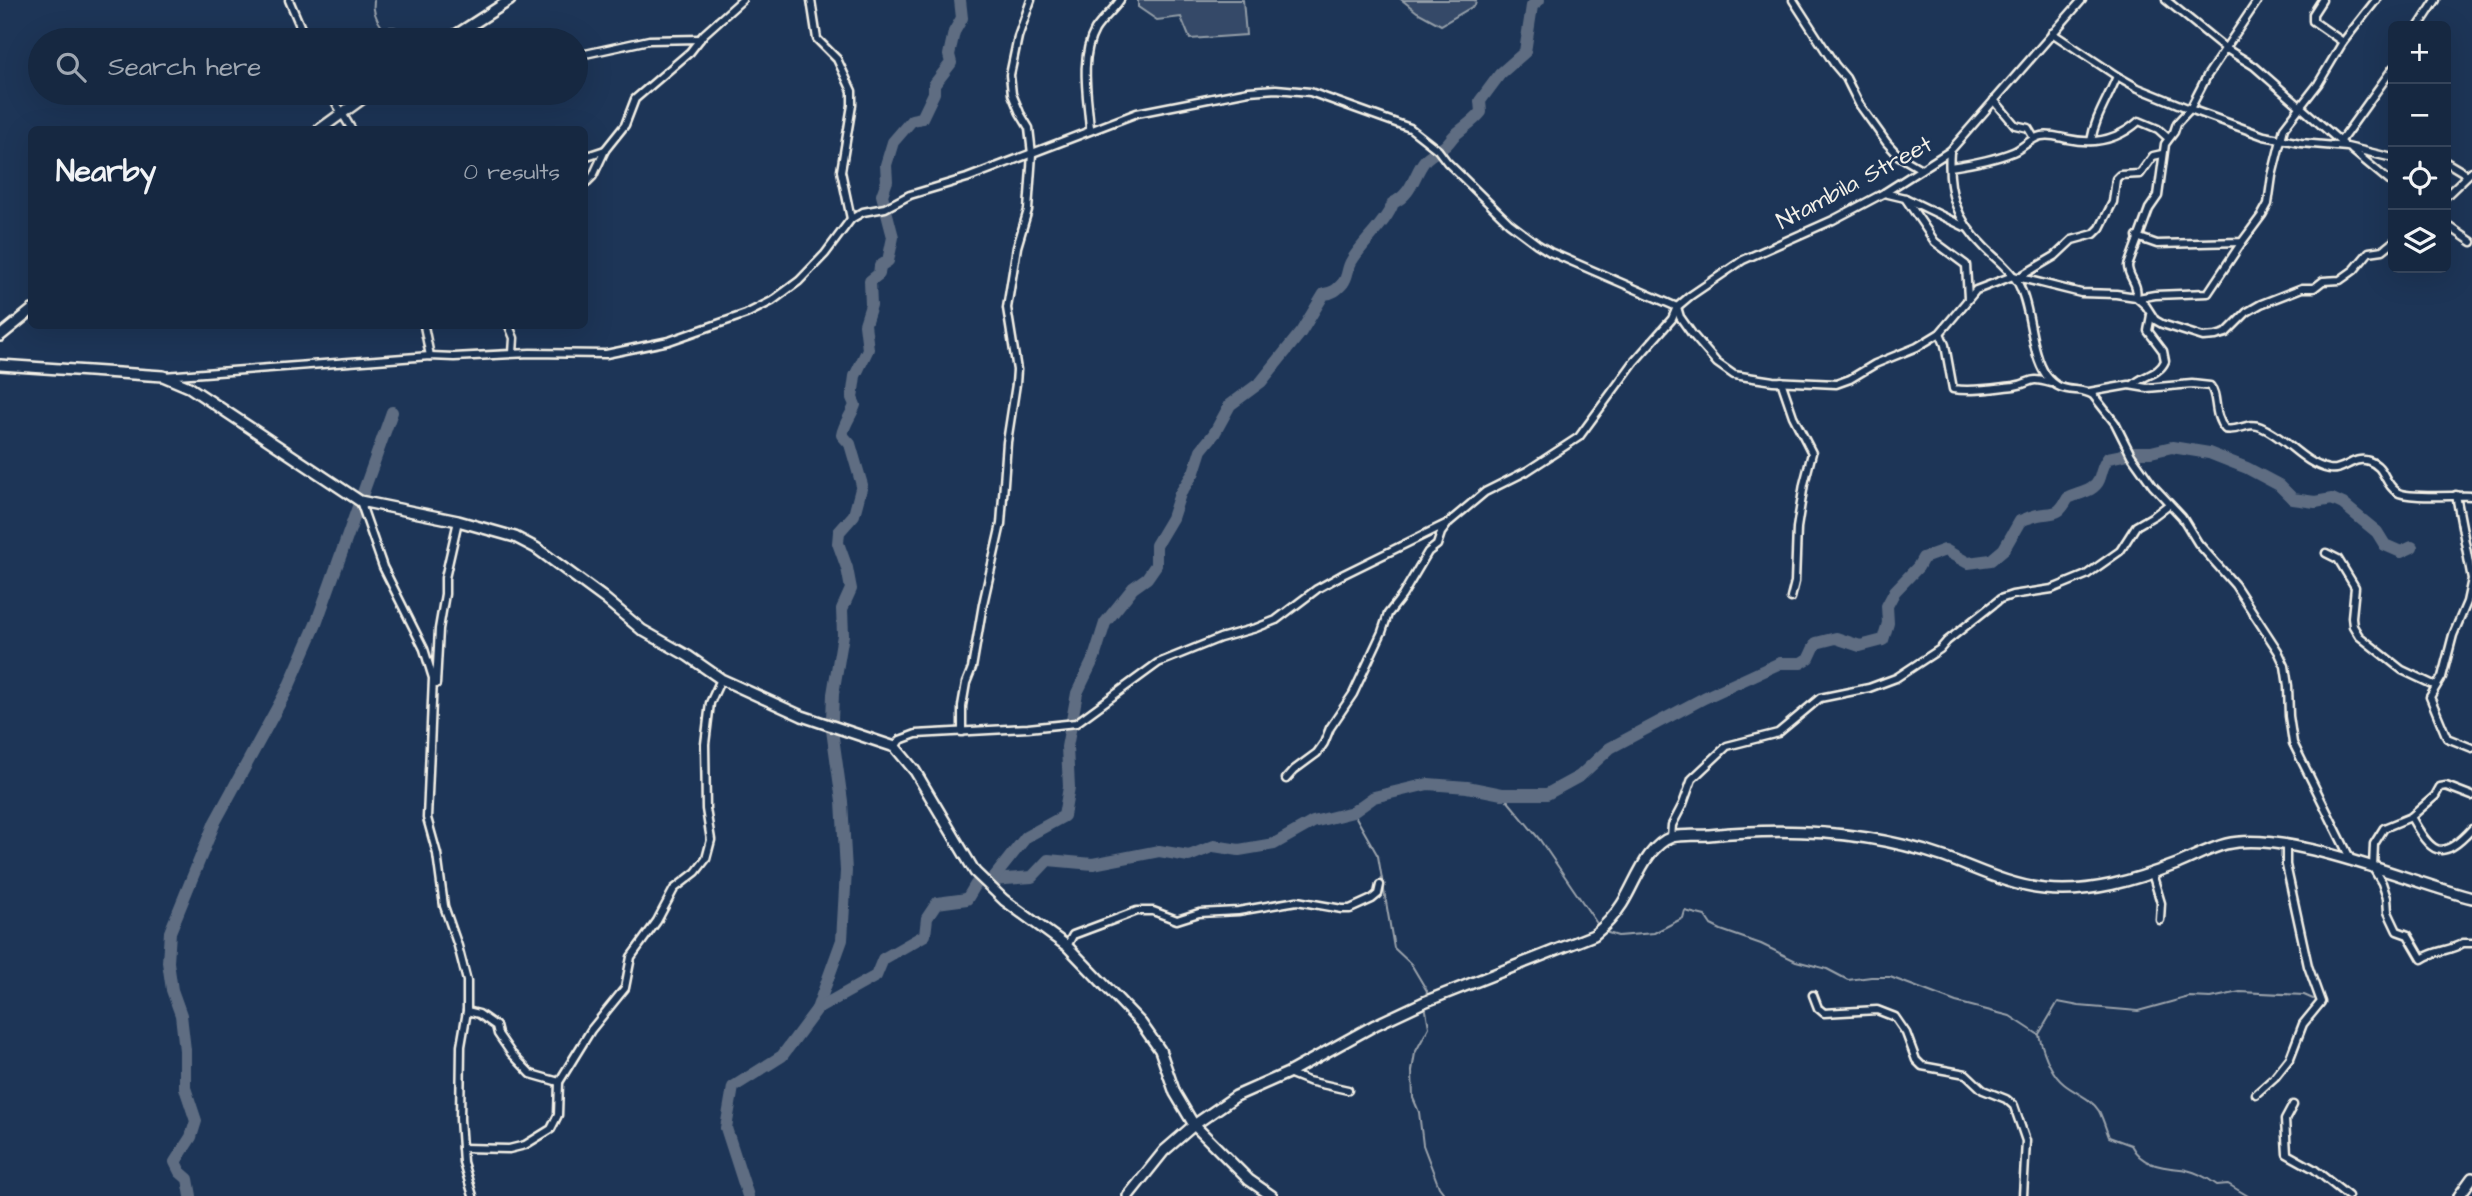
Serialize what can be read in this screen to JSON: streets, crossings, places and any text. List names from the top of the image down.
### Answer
{
  "streets": {
    "street": ["Ntambila Street"]
  },
  "page": {
    "map_buttons": ["+", "−"],
    "search": "Search here",
    "heading": ["Nearby", "0 results"]
  }
}
